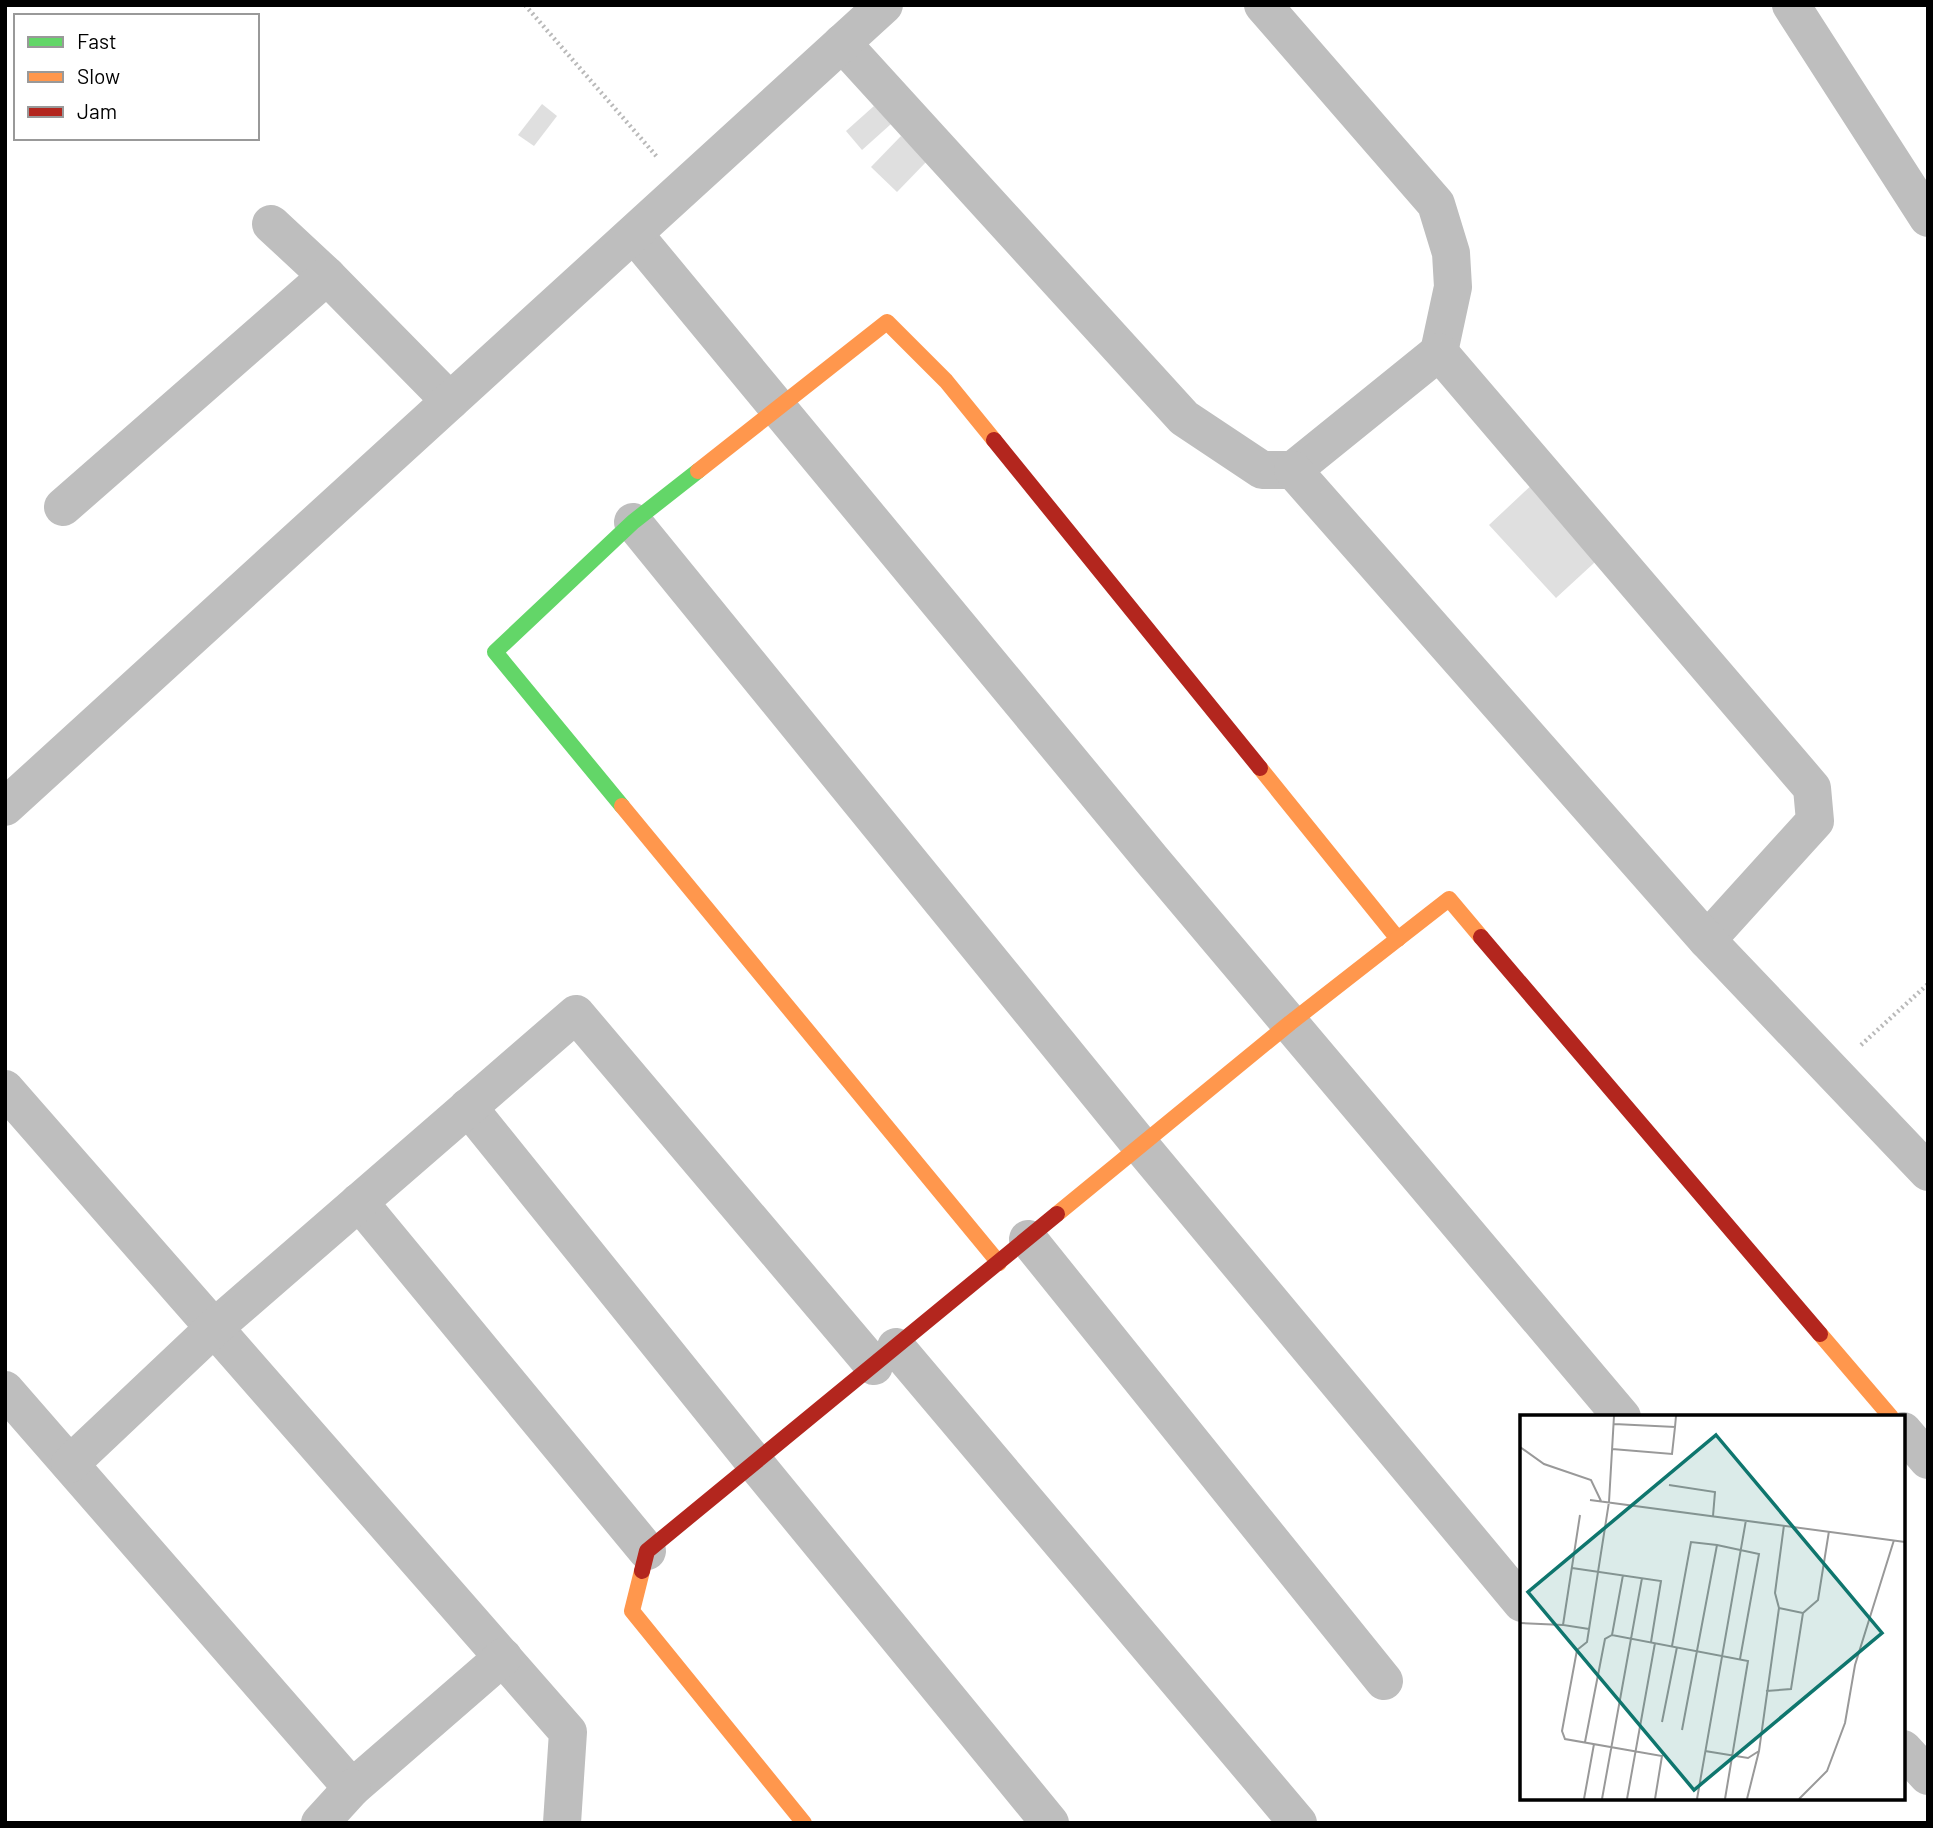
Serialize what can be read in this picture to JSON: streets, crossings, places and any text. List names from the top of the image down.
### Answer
{
  "legend": ["Fast", "Slow", "Jam"]
}
